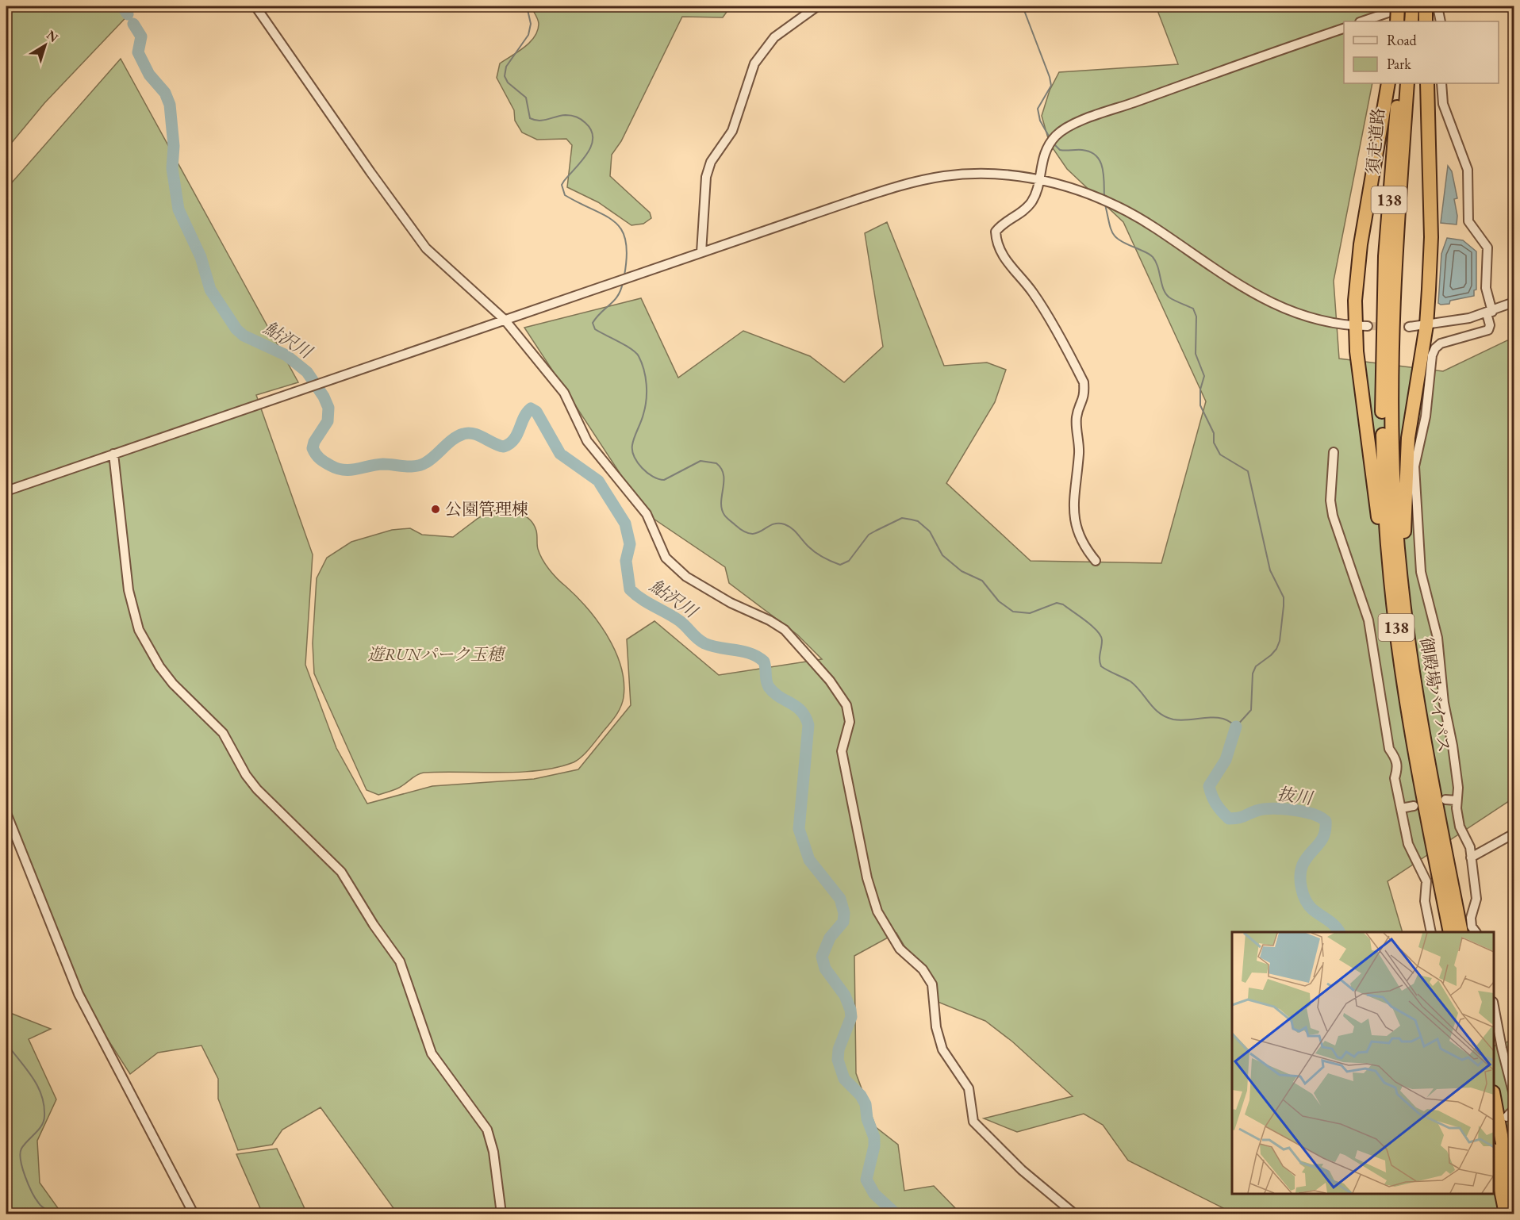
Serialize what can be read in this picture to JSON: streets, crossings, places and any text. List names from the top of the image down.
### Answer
{
  "streets": {
    "highway": ["須走道路", "138", "御殿場バイパス"]
  },
  "crossings": [
    ["須走道路", "御殿場バイパス"]
  ],
  "water": ["鮎沢川", "抜川"],
  "parks": ["遊RUNパーク玉穂"],
  "places": ["公園管理棟"],
  "legend": ["Road", "Park"],
  "north": "top right"
}
